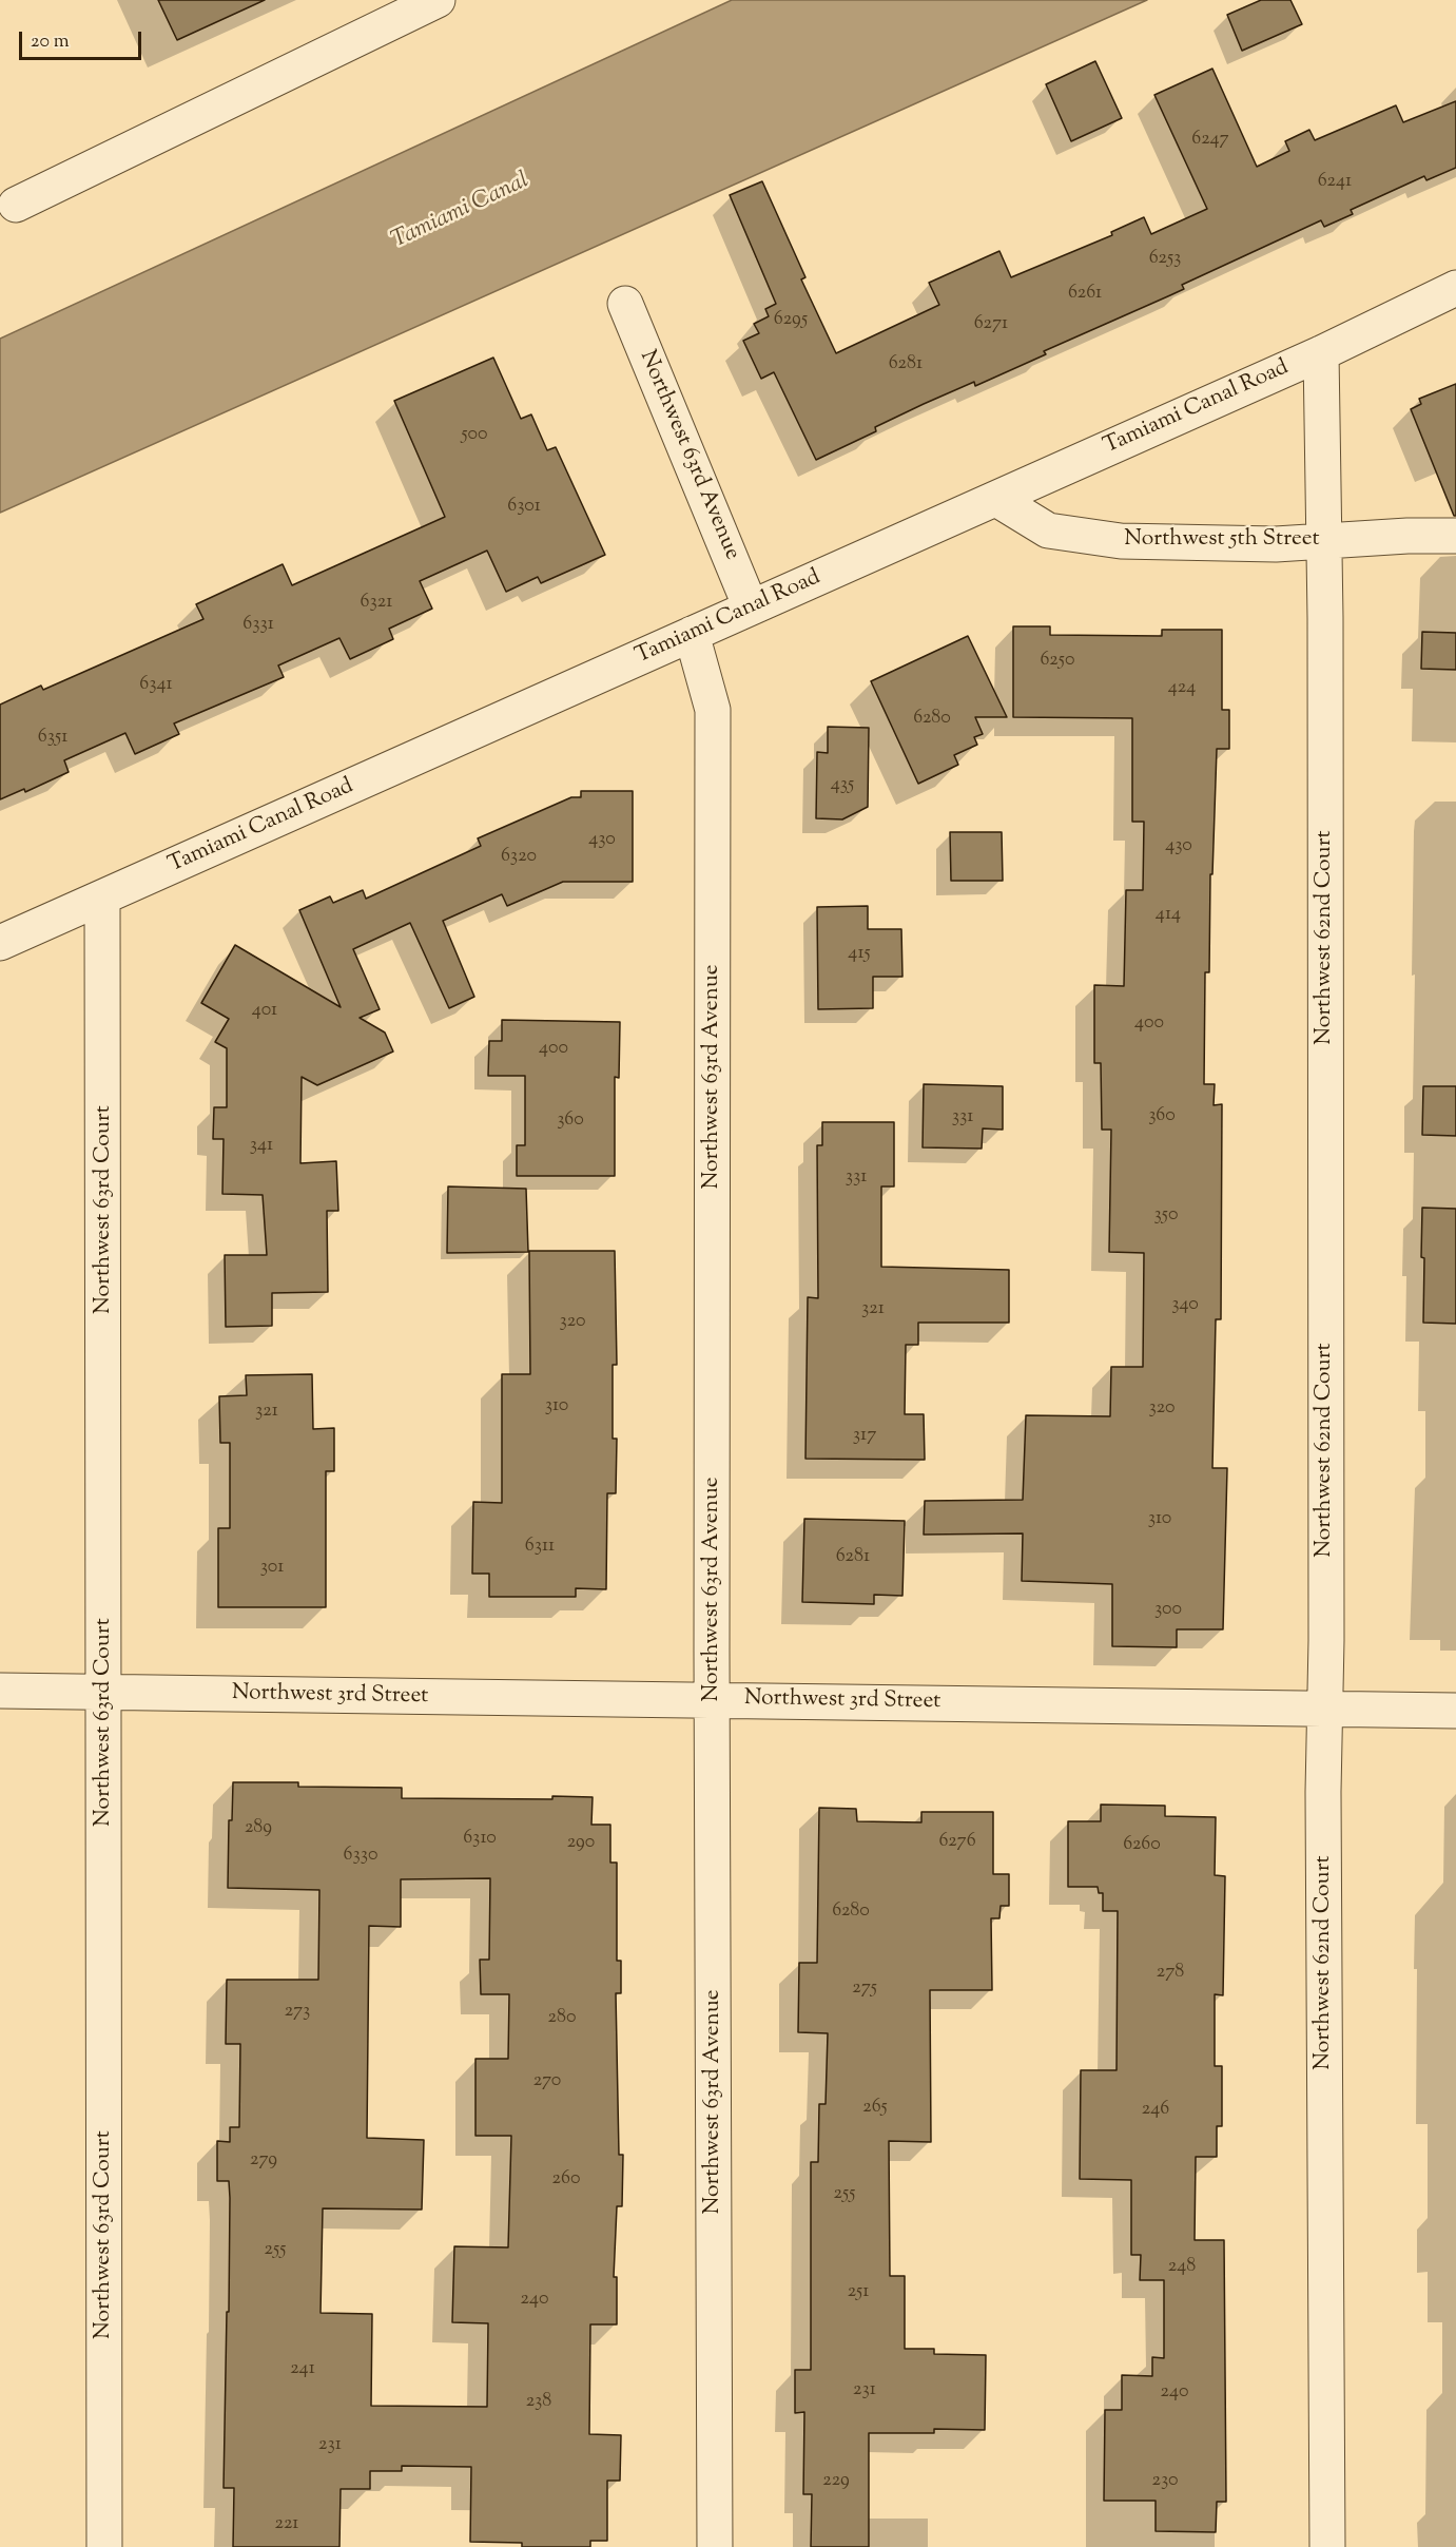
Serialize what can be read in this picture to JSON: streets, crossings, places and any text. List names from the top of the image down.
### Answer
{
  "streets": {
    "street": [
      "Tamiami Canal Road",
      "Northwest 63rd Avenue",
      "Northwest 5th Street",
      "Northwest 62nd Court",
      "Northwest 63rd Court",
      "Northwest 3rd Street"
    ]
  },
  "crossings": [
    ["Tamiami Canal Road", "Northwest 63rd Avenue"],
    ["Tamiami Canal Road", "Northwest 5th Street"],
    ["Tamiami Canal Road", "Northwest 62nd Court"],
    ["Tamiami Canal Road", "Northwest 63rd Court"],
    ["Northwest 63rd Avenue", "Northwest 3rd Street"],
    ["Northwest 5th Street", "Northwest 62nd Court"],
    ["Northwest 62nd Court", "Northwest 3rd Street"],
    ["Northwest 63rd Court", "Northwest 3rd Street"]
  ],
  "water": ["Tamiami Canal"],
  "house_numbers": [
    "6247",
    "6241",
    "6253",
    "6261",
    "6295",
    "6271",
    "6281",
    "500",
    "6301",
    "6321",
    "6331",
    "6250",
    "6341",
    "424",
    "6280",
    "6351",
    "435",
    "430",
    "430",
    "6320",
    "414",
    "415",
    "401",
    "400",
    "400",
    "360",
    "331",
    "360",
    "341",
    "331",
    "350",
    "340",
    "321",
    "320",
    "310",
    "320",
    "321",
    "317",
    "310",
    "6311",
    "6281",
    "301",
    "300",
    "289",
    "6310",
    "6276",
    "290",
    "6260",
    "6330",
    "6280",
    "278",
    "275",
    "273",
    "280",
    "270",
    "265",
    "246",
    "279",
    "260",
    "255",
    "255",
    "248",
    "251",
    "240",
    "241",
    "231",
    "240",
    "238",
    "231",
    "229",
    "230",
    "221"
  ],
  "scale_bar": "20 m"
}
